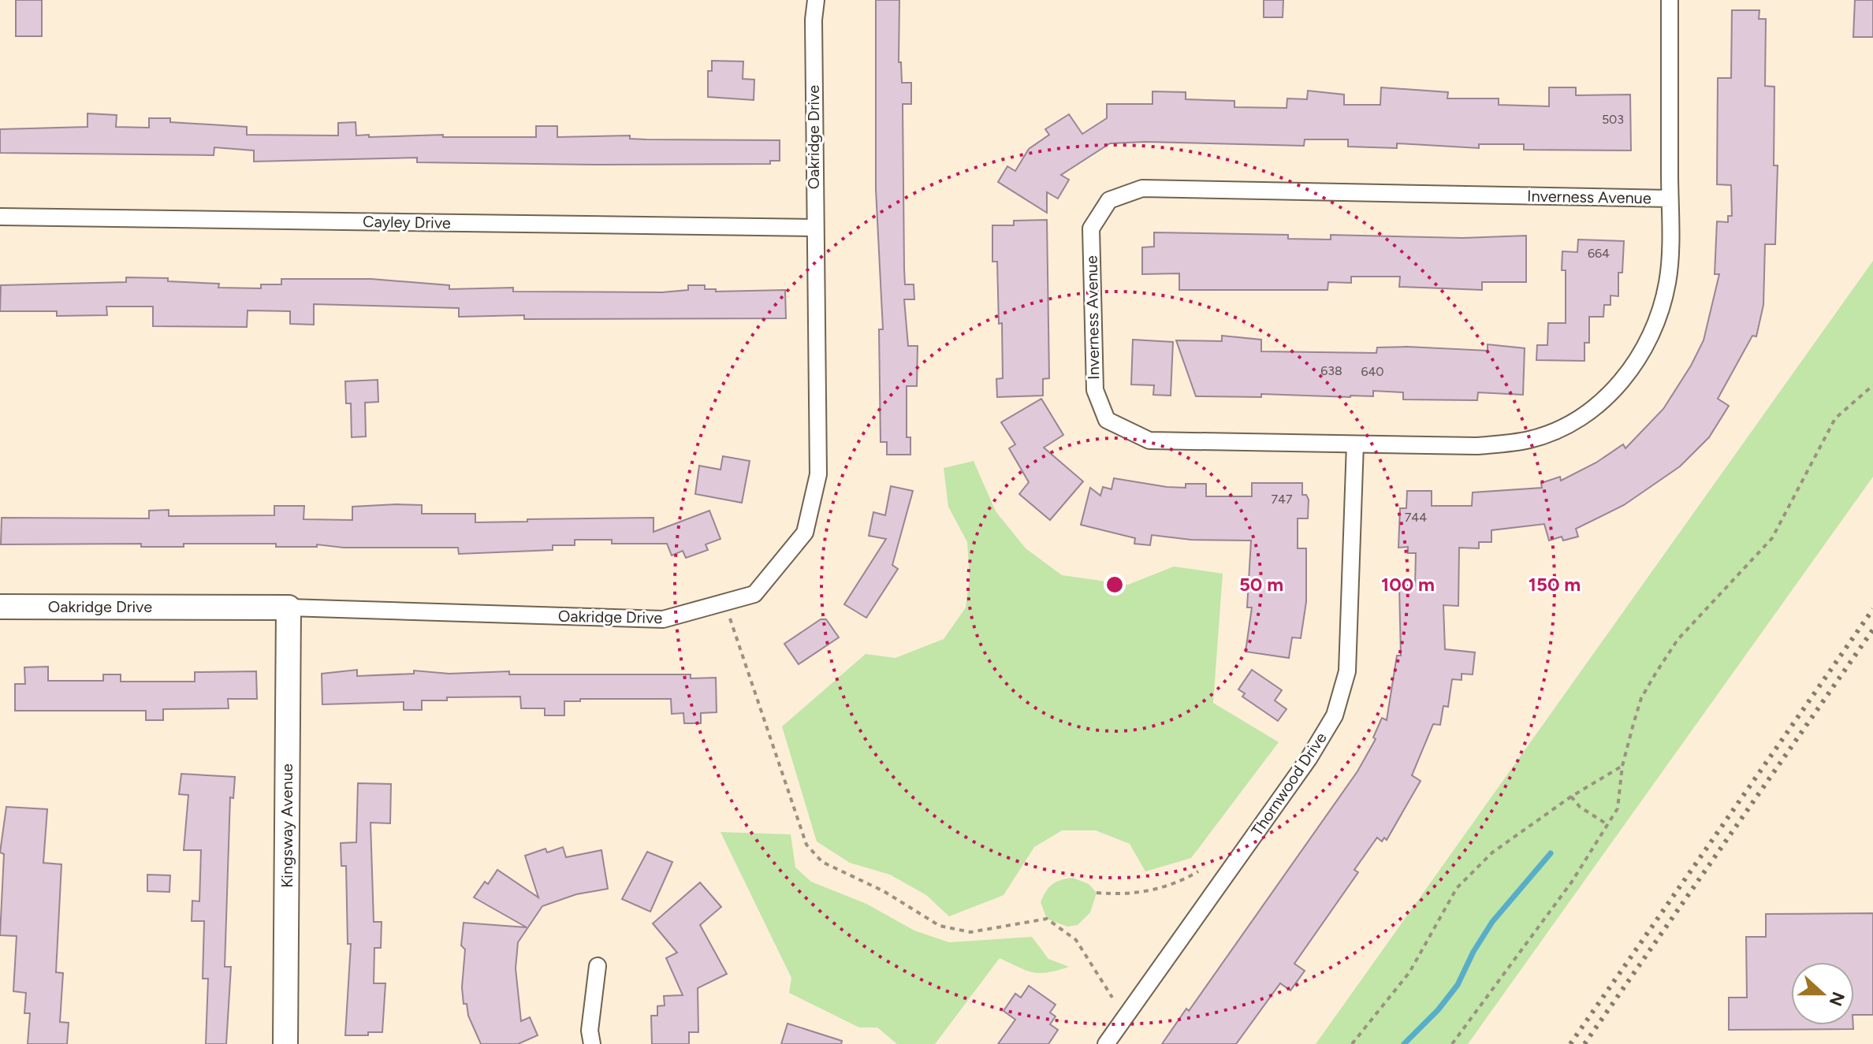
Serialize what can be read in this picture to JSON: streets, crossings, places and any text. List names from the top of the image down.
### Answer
{
  "streets": {
    "street": [
      "Oakridge Drive",
      "Inverness Avenue",
      "Cayley Drive",
      "Thornwood Drive",
      "Kingsway Avenue"
    ]
  },
  "crossings": [
    ["Oakridge Drive", "Cayley Drive"],
    ["Oakridge Drive", "Kingsway Avenue"],
    ["Inverness Avenue", "Thornwood Drive"]
  ],
  "house_numbers": [
    "503",
    "664",
    "638",
    "640",
    "747",
    "744"
  ],
  "north": "right",
  "rings": ["50 m", "100 m", "150 m"]
}
